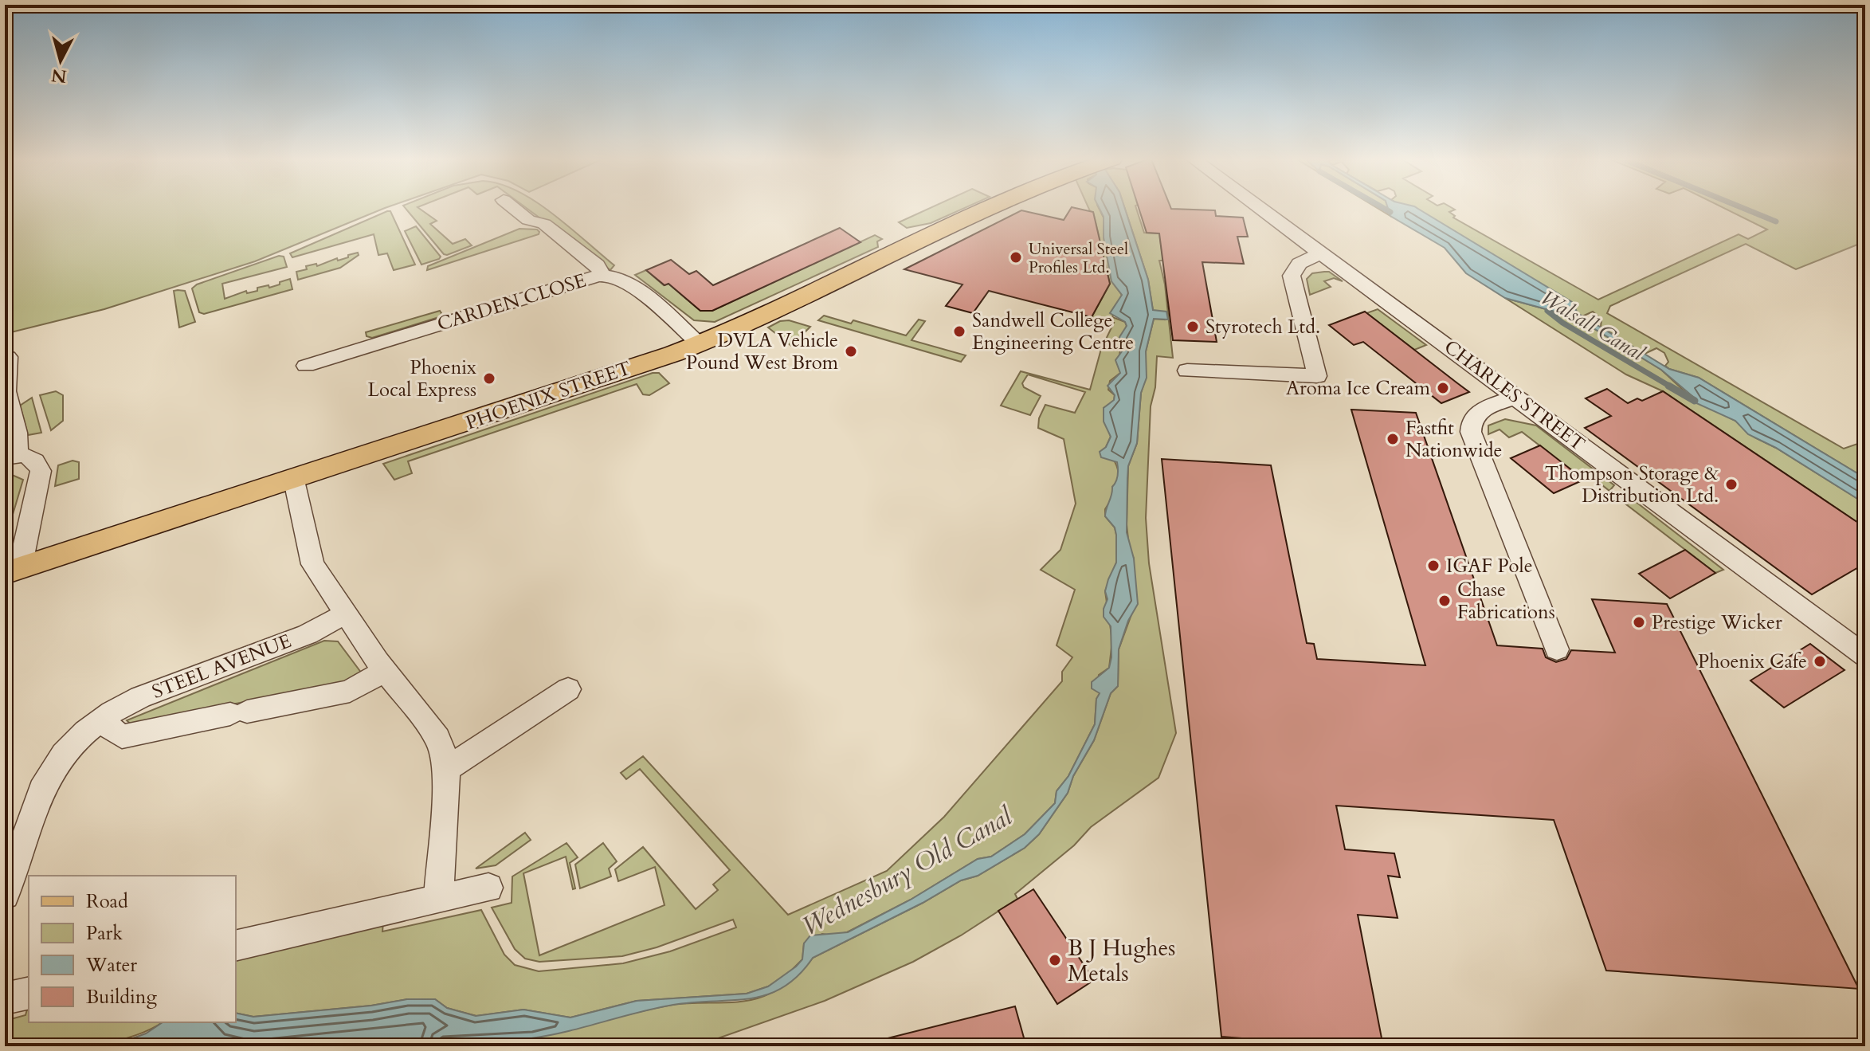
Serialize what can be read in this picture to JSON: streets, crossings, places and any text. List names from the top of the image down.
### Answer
{
  "streets": {
    "main road": ["PHOENIX STREET"],
    "street": ["CARDEN CLOSE", "CHARLES STREET", "STEEL AVENUE"]
  },
  "crossings": [
    ["CARDEN CLOSE", "PHOENIX STREET"]
  ],
  "water": ["Walsall Canal", "Wednesbury Old Canal"],
  "places": [
    "Universal Steel Profiles Ltd.",
    "Styrotech Ltd.",
    "Sandwell College Engineering Centre",
    "DVLA Vehicle Pound West Brom",
    "Phoenix Local Express",
    "Aroma Ice Cream",
    "Fastfit Nationwide",
    "Thompson Storage & Distribution Ltd.",
    "IGAF Pole",
    "Chase Fabrications",
    "Prestige Wicker",
    "Phoenix Cafe",
    "B J Hughes Metals"
  ],
  "legend": [
    "Road",
    "Park",
    "Water",
    "Building"
  ],
  "north": "bottom"
}
